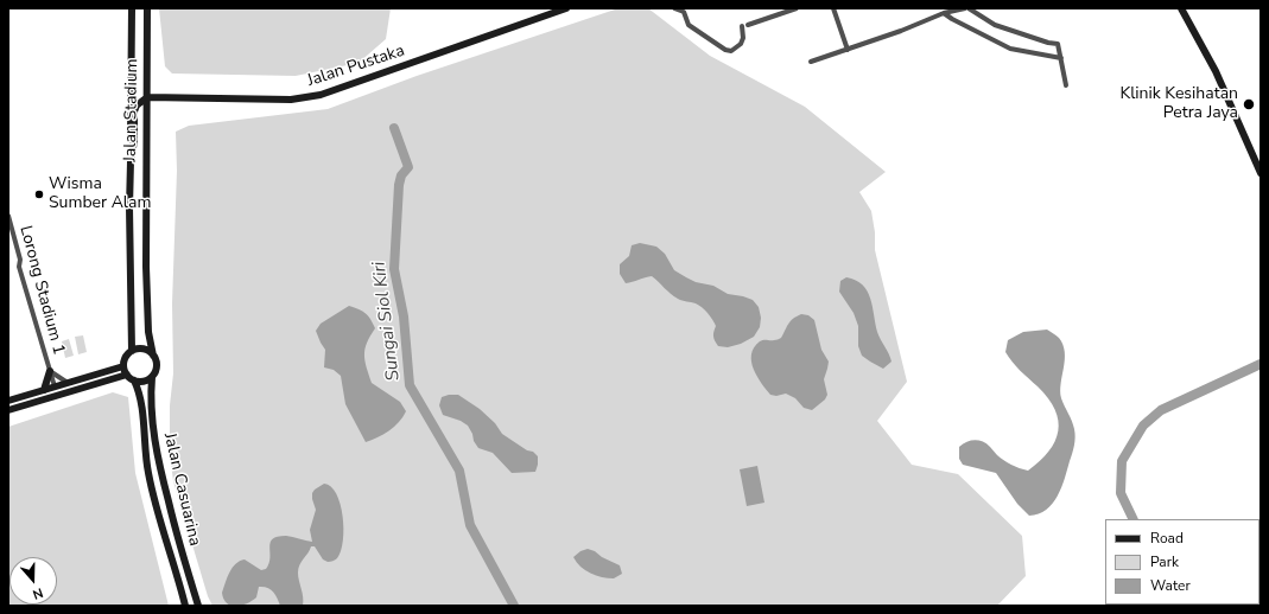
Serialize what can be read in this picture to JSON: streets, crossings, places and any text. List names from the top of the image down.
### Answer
{
  "streets": {
    "main road": ["Jalan Pustaka", "Jalan Stadium", "Jalan Casuarina"],
    "street": ["Lorong Stadium 1"]
  },
  "crossings": [
    ["Jalan Pustaka", "Jalan Stadium"],
    ["Jalan Stadium", "Jalan Casuarina"]
  ],
  "water": ["Sungai Siol Kiri"],
  "places": ["Klinik Kesihatan Petra Jaya", "Wisma Sumber Alam"],
  "legend": ["Road", "Park", "Water"],
  "north": "bottom"
}
